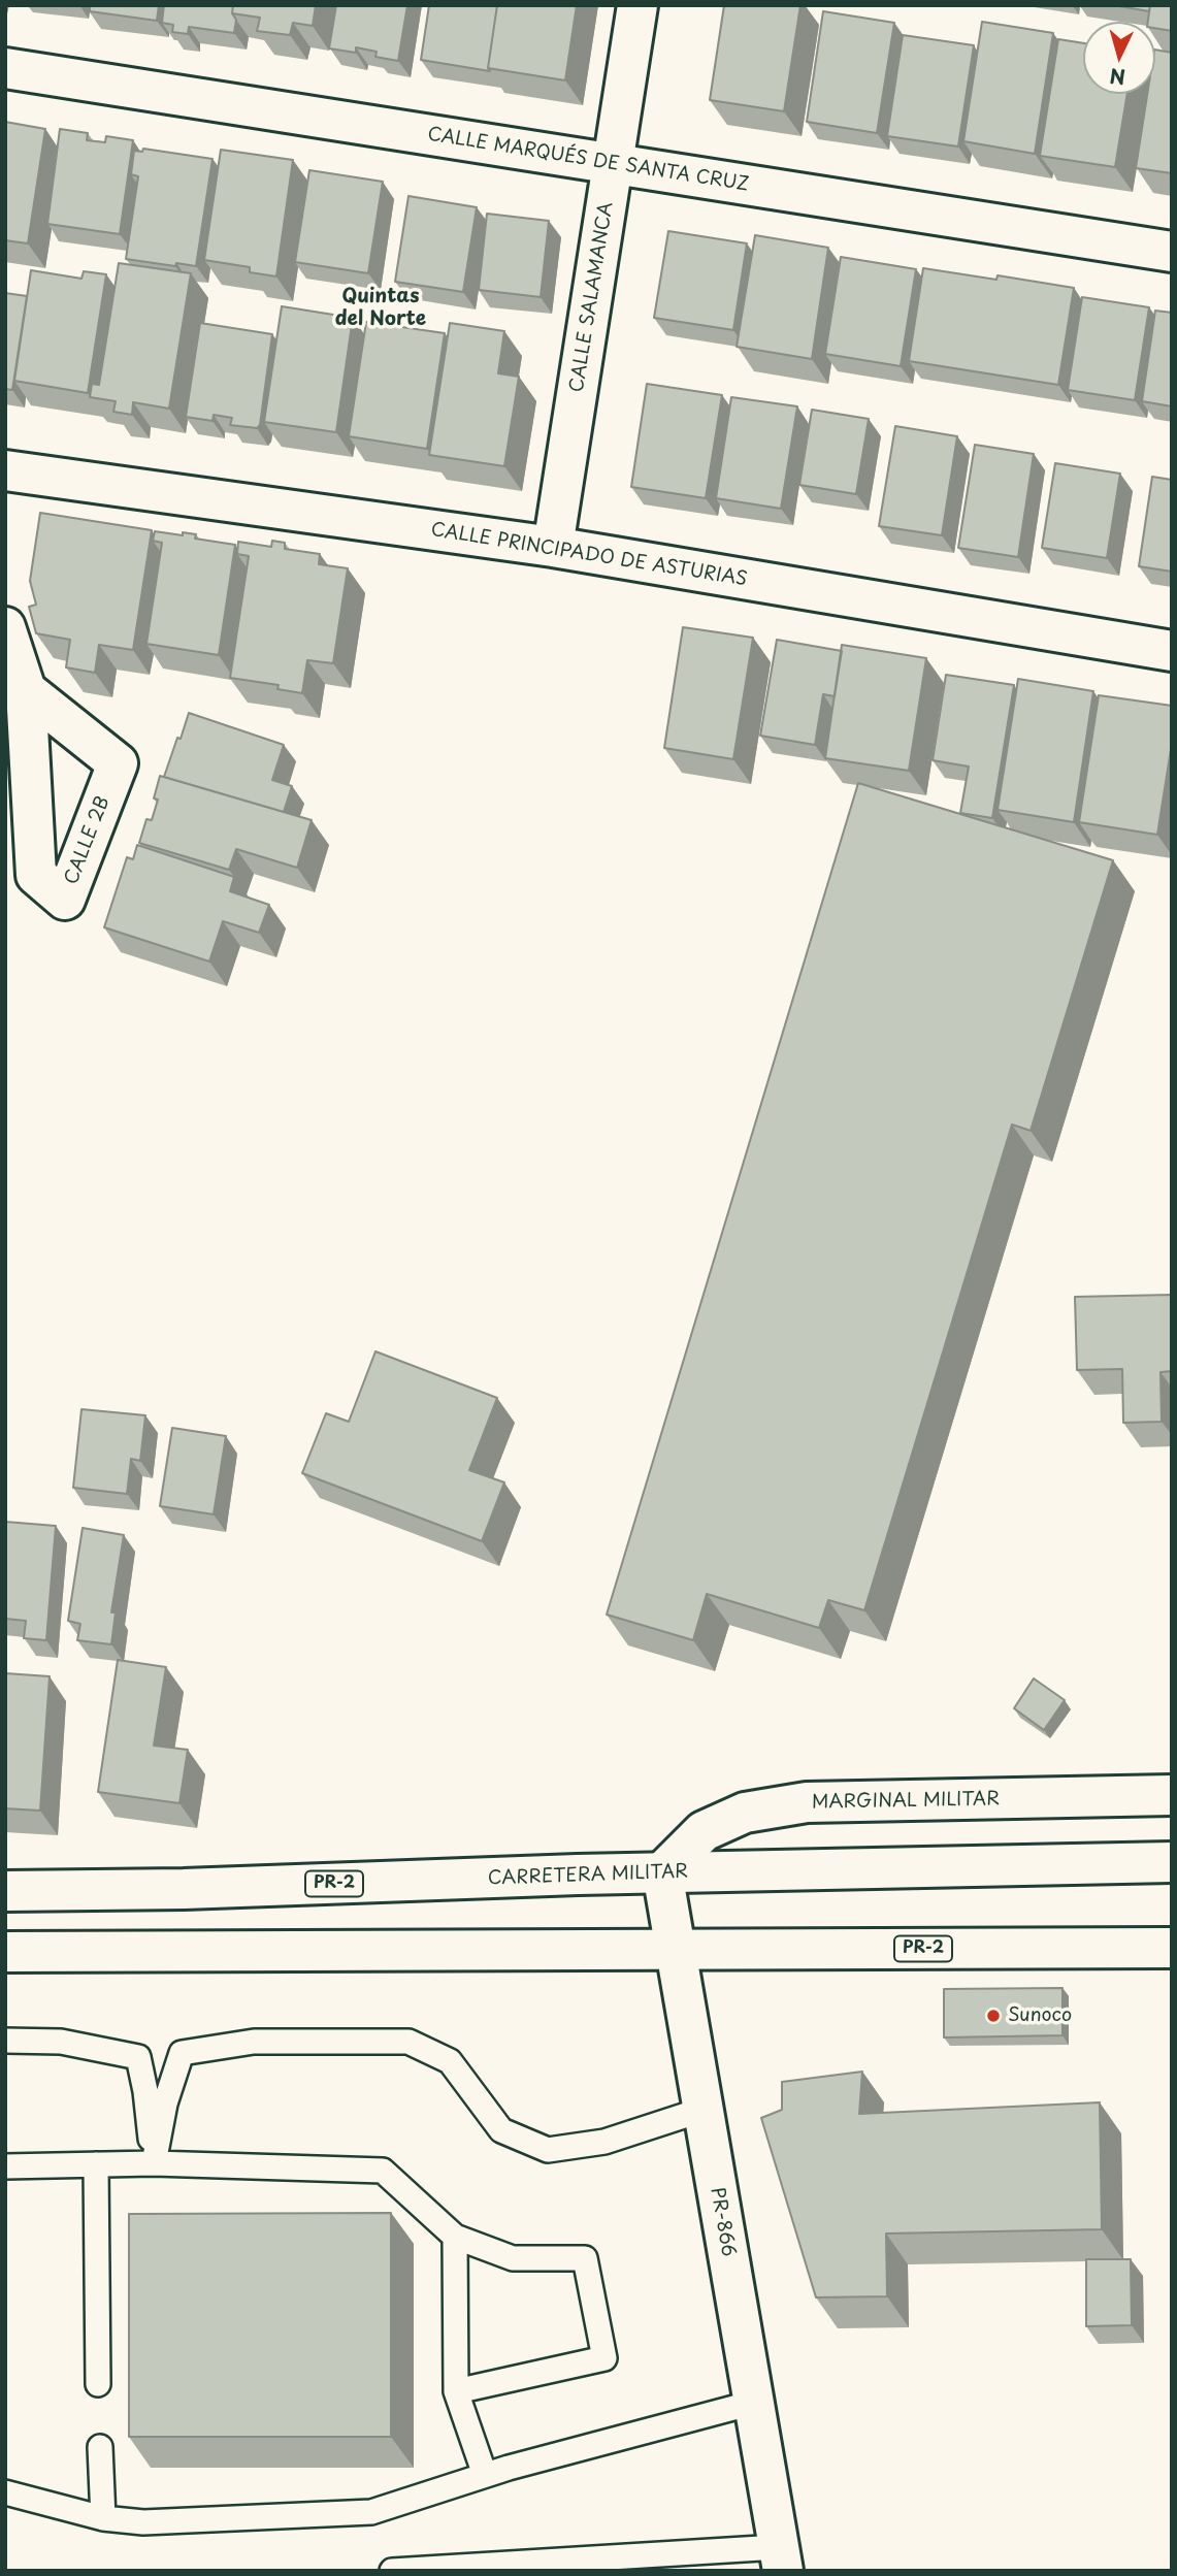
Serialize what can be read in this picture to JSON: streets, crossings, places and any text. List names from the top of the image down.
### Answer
{
  "streets": {
    "street": [
      "CALLE MARQUÉS DE SANTA CRUZ",
      "CALLE SALAMANCA",
      "CALLE PRINCIPADO DE ASTURIAS",
      "MARGINAL MILITAR",
      "CARRETERA MILITAR",
      "PR-2",
      "PR-866"
    ]
  },
  "crossings": [
    ["CALLE MARQUÉS DE SANTA CRUZ", "CALLE SALAMANCA"],
    ["CALLE SALAMANCA", "CALLE PRINCIPADO DE ASTURIAS"],
    ["MARGINAL MILITAR", "CARRETERA MILITAR"],
    ["MARGINAL MILITAR", "PR-866"],
    ["CARRETERA MILITAR", "PR-866"],
    ["PR-2", "PR-866"]
  ],
  "districts": ["Quintas del Norte"],
  "places": ["Sunoco"],
  "north": "bottom"
}
